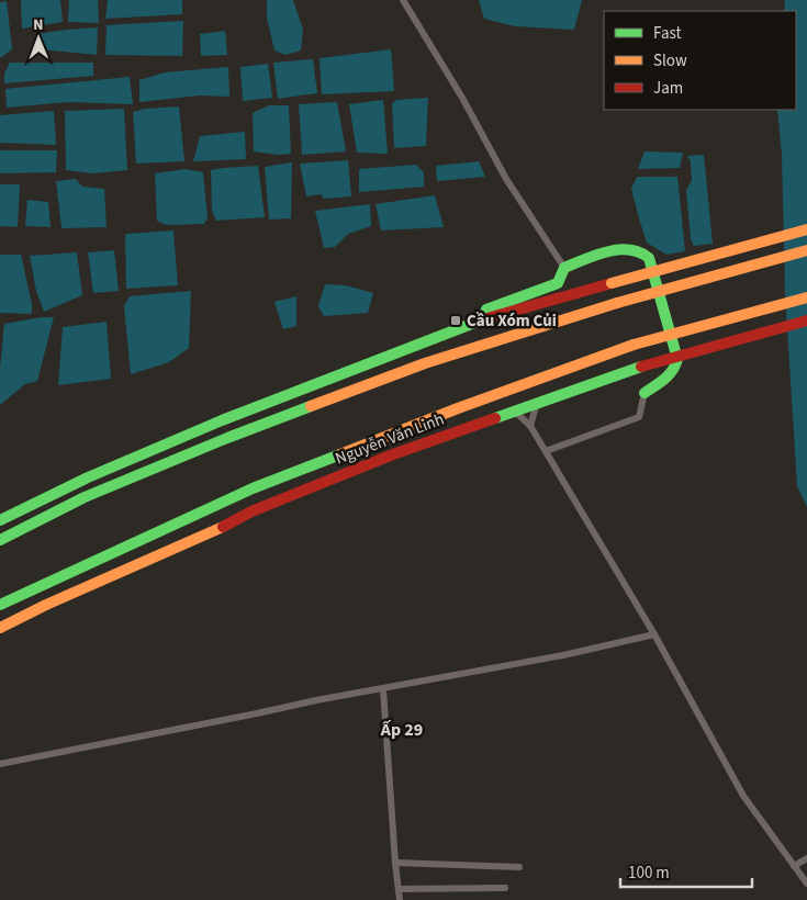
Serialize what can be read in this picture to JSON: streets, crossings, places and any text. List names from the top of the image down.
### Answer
{
  "streets": {
    "main road": ["Nguyễn Văn Linh"]
  },
  "districts": ["Ấp 29"],
  "places": {
    "transit": ["Cầu Xóm Củi"]
  },
  "legend": ["Fast", "Slow", "Jam"],
  "scale_bar": "100 m",
  "north": "top"
}
